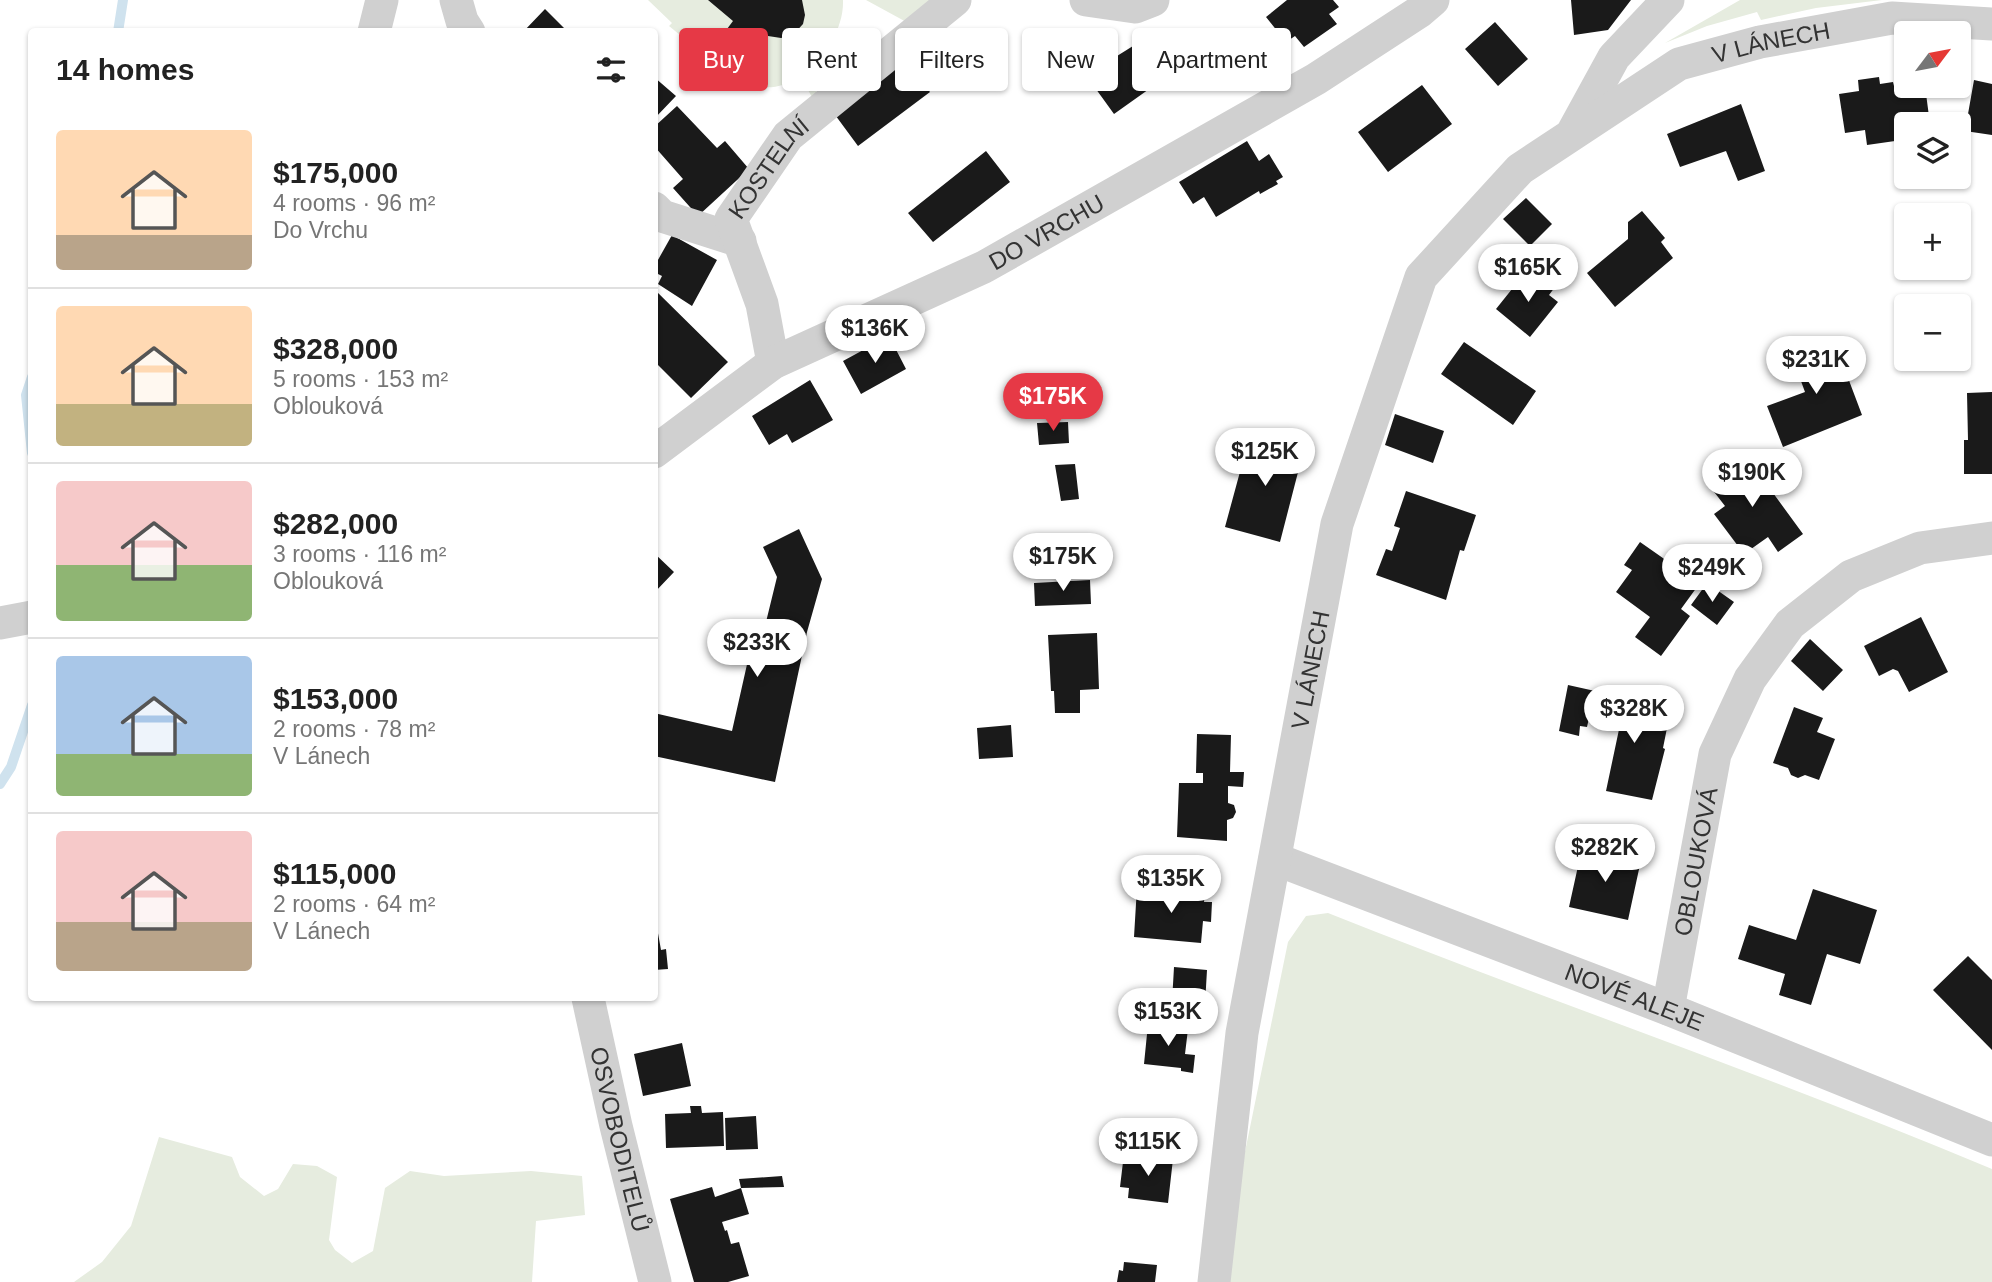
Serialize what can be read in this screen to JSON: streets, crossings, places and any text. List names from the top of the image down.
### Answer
{
  "streets": {
    "street": [
      "V LÁNECH",
      "KOSTELNÍ",
      "DO VRCHU",
      "OBLOUKOVÁ",
      "NOVÉ ALEJE",
      "OSVOBODITELŮ"
    ]
  },
  "crossings": [
    ["V LÁNECH", "NOVÉ ALEJE"],
    ["KOSTELNÍ", "DO VRCHU"],
    ["OBLOUKOVÁ", "NOVÉ ALEJE"]
  ],
  "north": "top right",
  "page": {
    "map_buttons": ["+", "−"],
    "chip": [
      "Buy",
      "Rent",
      "Filters",
      "New",
      "Apartment"
    ],
    "heading": "14 homes",
    "list": [
      {
        "name": "$175,000",
        "note": "4 rooms · 96 m² · Do Vrchu"
      },
      {
        "name": "$328,000",
        "note": "5 rooms · 153 m² · Oblouková"
      },
      {
        "name": "$282,000",
        "note": "3 rooms · 116 m² · Oblouková"
      },
      {
        "name": "$153,000",
        "note": "2 rooms · 78 m² · V Lánech"
      },
      {
        "name": "$115,000",
        "note": "2 rooms · 64 m² · V Lánech"
      }
    ],
    "price": [
      "$165K",
      "$136K",
      "$231K",
      "$175K",
      "$125K",
      "$190K",
      "$175K",
      "$249K",
      "$233K",
      "$328K",
      "$282K",
      "$135K",
      "$153K",
      "$115K"
    ]
  }
}
